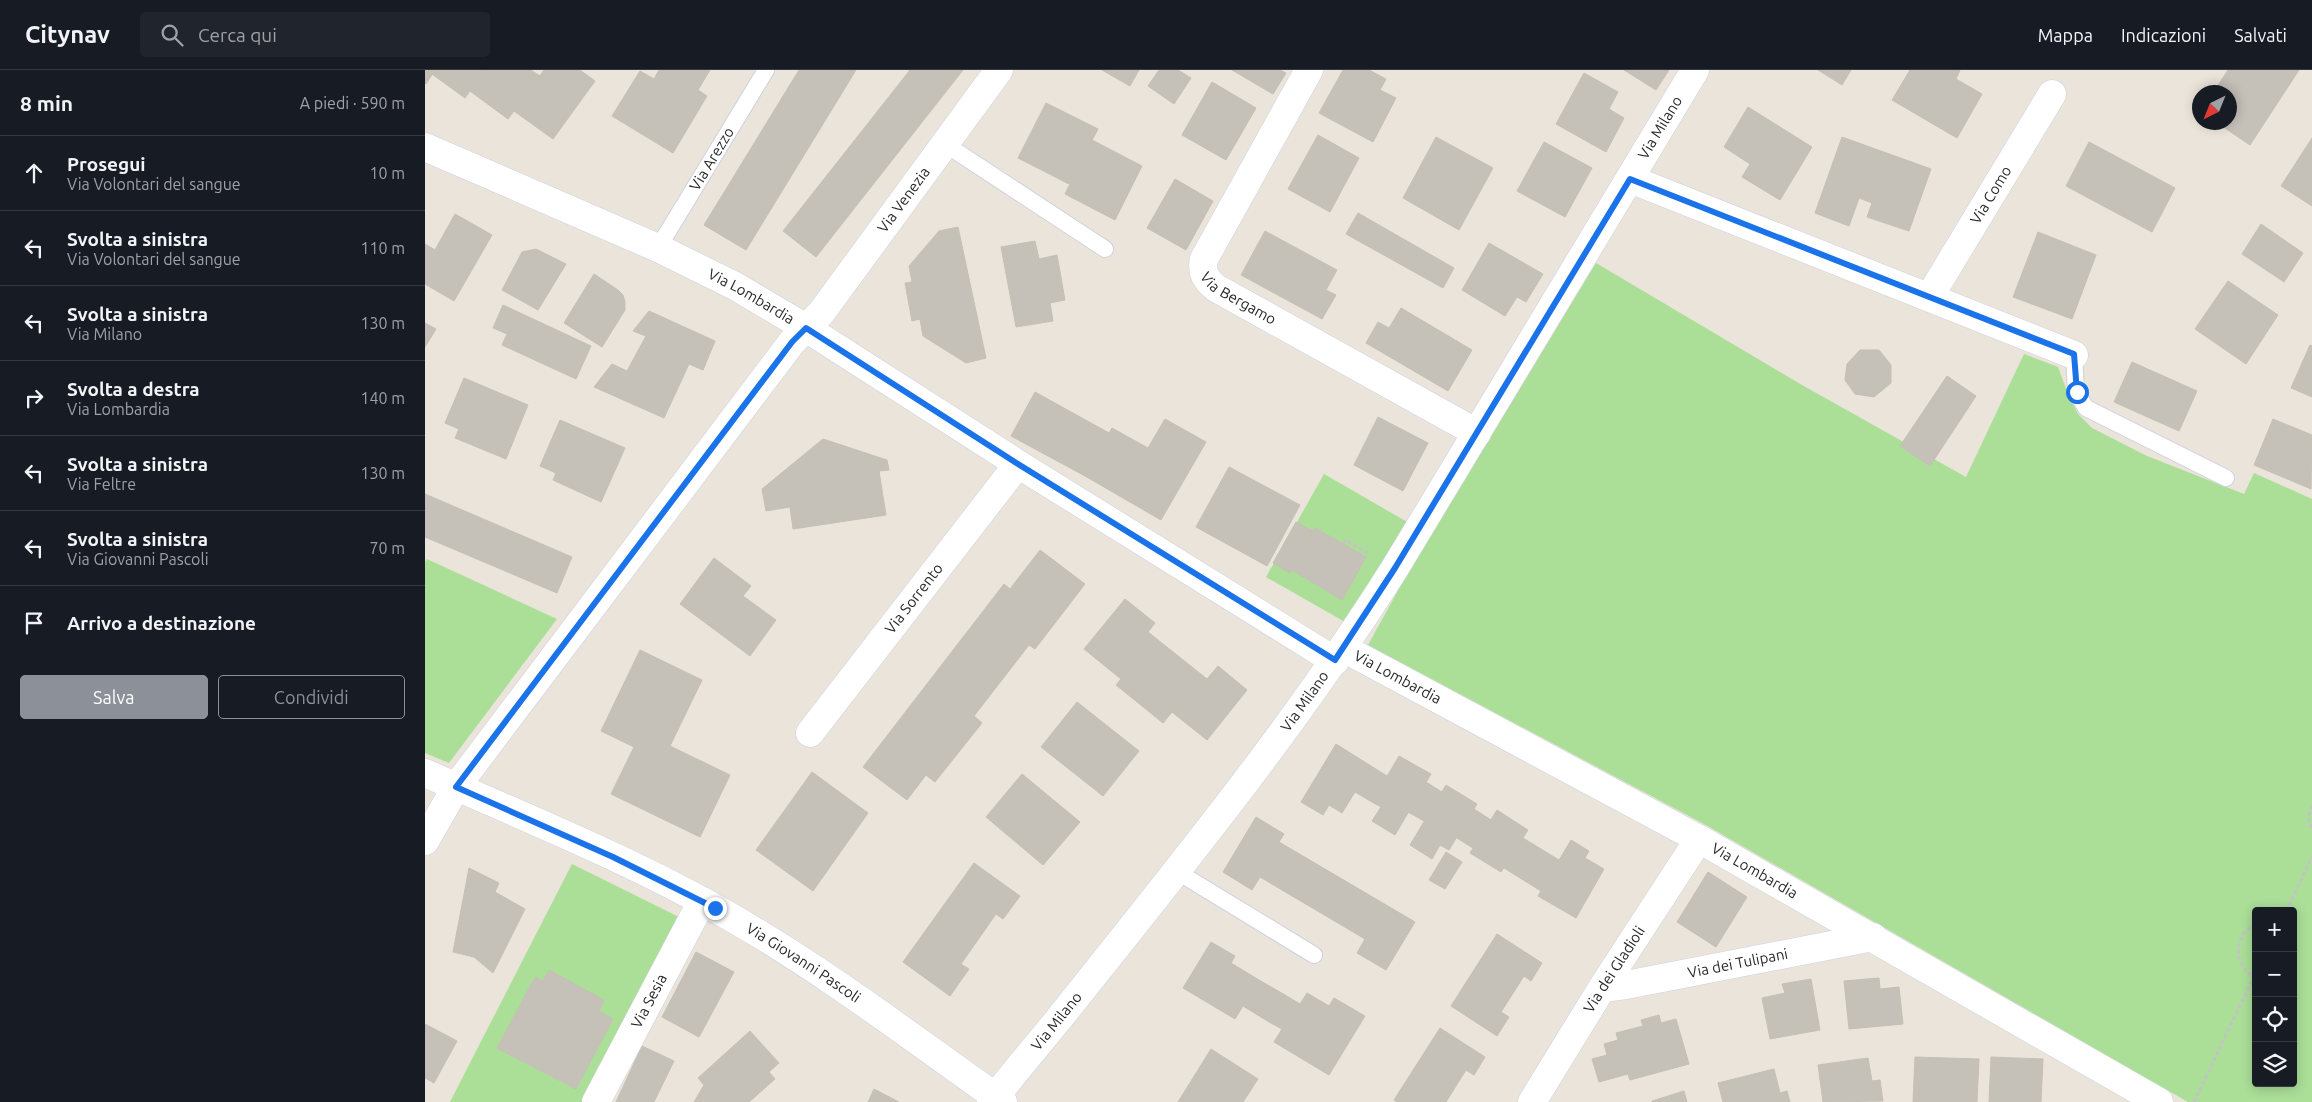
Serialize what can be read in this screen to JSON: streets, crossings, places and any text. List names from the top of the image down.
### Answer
{
  "streets": {
    "street": [
      "Via Milano",
      "Via Como",
      "Via Venezia",
      "Via Bergamo",
      "Via Lombardia",
      "Via Sorrento",
      "Via Giovanni Pascoli",
      "Via dei Tulipani",
      "Via dei Gladioli",
      "Via Sesia"
    ],
    "lane": ["Via Arezzo"]
  },
  "crossings": [
    ["Via Milano", "Via Bergamo"],
    ["Via Milano", "Via Lombardia"],
    ["Via Milano", "Via Giovanni Pascoli"],
    ["Via Arezzo", "Via Lombardia"],
    ["Via Venezia", "Via Lombardia"],
    ["Via Venezia", "Via Giovanni Pascoli"],
    ["Via Lombardia", "Via Sorrento"],
    ["Via Lombardia", "Via dei Tulipani"],
    ["Via Lombardia", "Via dei Gladioli"],
    ["Via Giovanni Pascoli", "Via Sesia"],
    ["Via dei Tulipani", "Via dei Gladioli"]
  ],
  "north": "bottom left",
  "page": {
    "header": "Citynav",
    "search": "Cerca qui",
    "nav": ["Mappa", "Indicazioni", "Salvati"],
    "heading": ["8 min", "A piedi · 590 m"],
    "list": [
      ["Prosegui", "Via Volontari del sangue", "10 m"],
      ["Svolta a sinistra", "Via Volontari del sangue", "110 m"],
      ["Svolta a sinistra", "Via Milano", "130 m"],
      ["Svolta a destra", "Via Lombardia", "140 m"],
      ["Svolta a sinistra", "Via Feltre", "130 m"],
      ["Svolta a sinistra", "Via Giovanni Pascoli", "70 m"],
      "Arrivo a destinazione"
    ],
    "buttons": ["Salva", "Condividi"],
    "map_buttons": ["+", "−"]
  }
}
